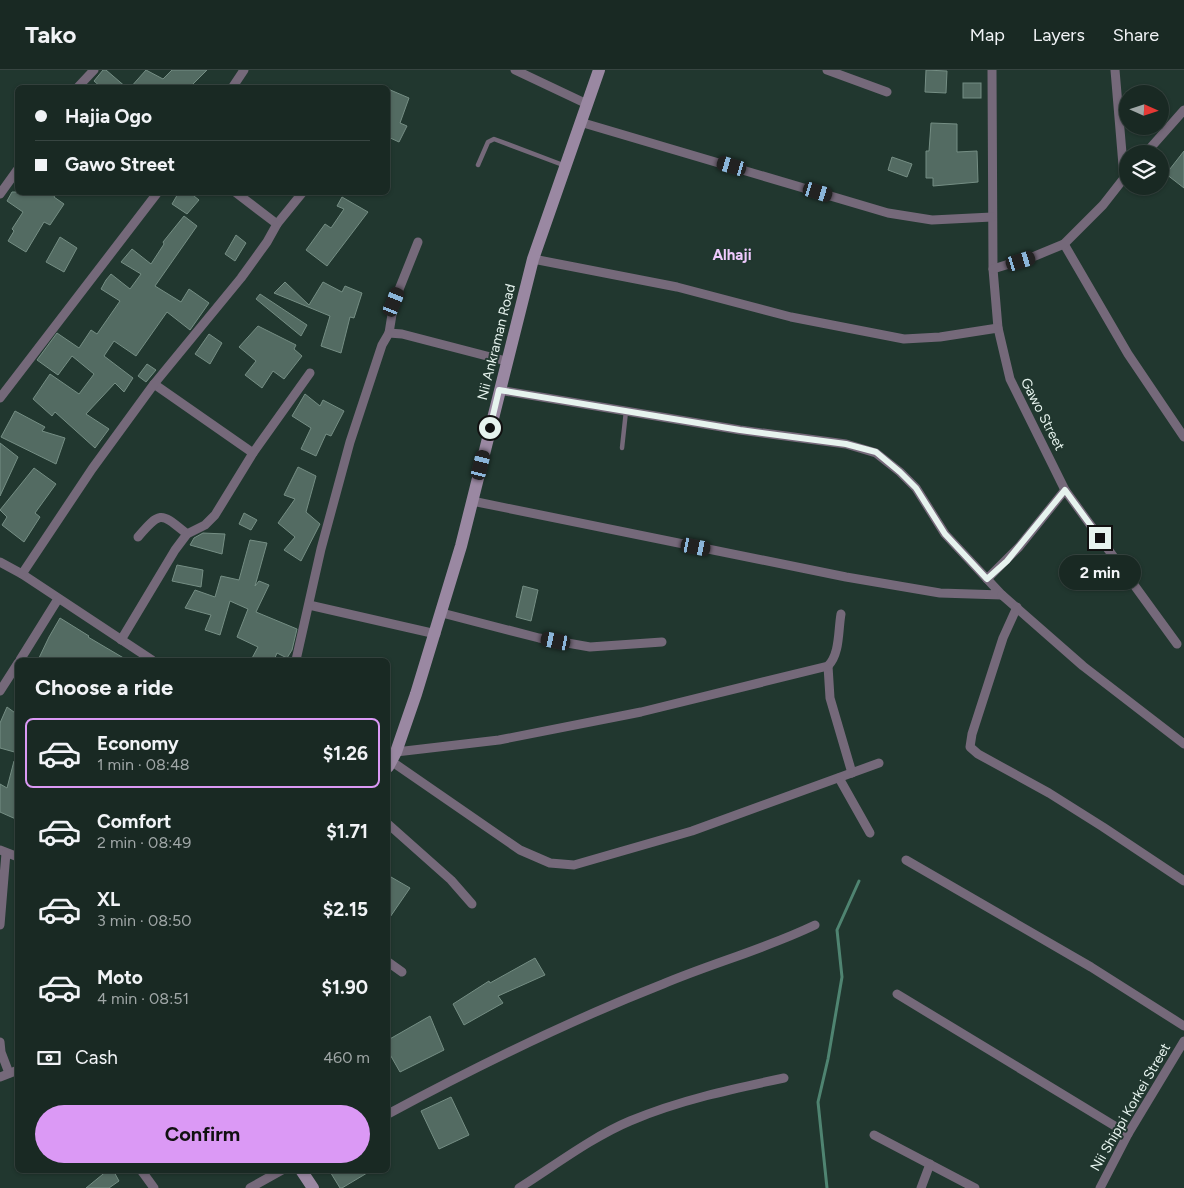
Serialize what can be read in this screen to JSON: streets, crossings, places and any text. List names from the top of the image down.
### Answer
{
  "streets": {
    "street": ["Nii Ankraman Road", "Gawo Street", "Nii Shippi Korkei Street"]
  },
  "districts": ["Alhaji"],
  "north": "right",
  "page": {
    "header": "Tako",
    "nav": ["Map", "Layers", "Share"],
    "banner": ["Hajia Ogo", "Gawo Street"],
    "bubble": "2 min",
    "heading": "Choose a ride",
    "list": [
      {
        "name": "Economy",
        "note": "1 min · 08:48",
        "value": "$1.26"
      },
      {
        "name": "Comfort",
        "note": "2 min · 08:49",
        "value": "$1.71"
      },
      {
        "name": "XL",
        "note": "3 min · 08:50",
        "value": "$2.15"
      },
      {
        "name": "Moto",
        "note": "4 min · 08:51",
        "value": "$1.90"
      }
    ],
    "pay": ["Cash", "460 m"],
    "buttons": "Confirm"
  }
}
